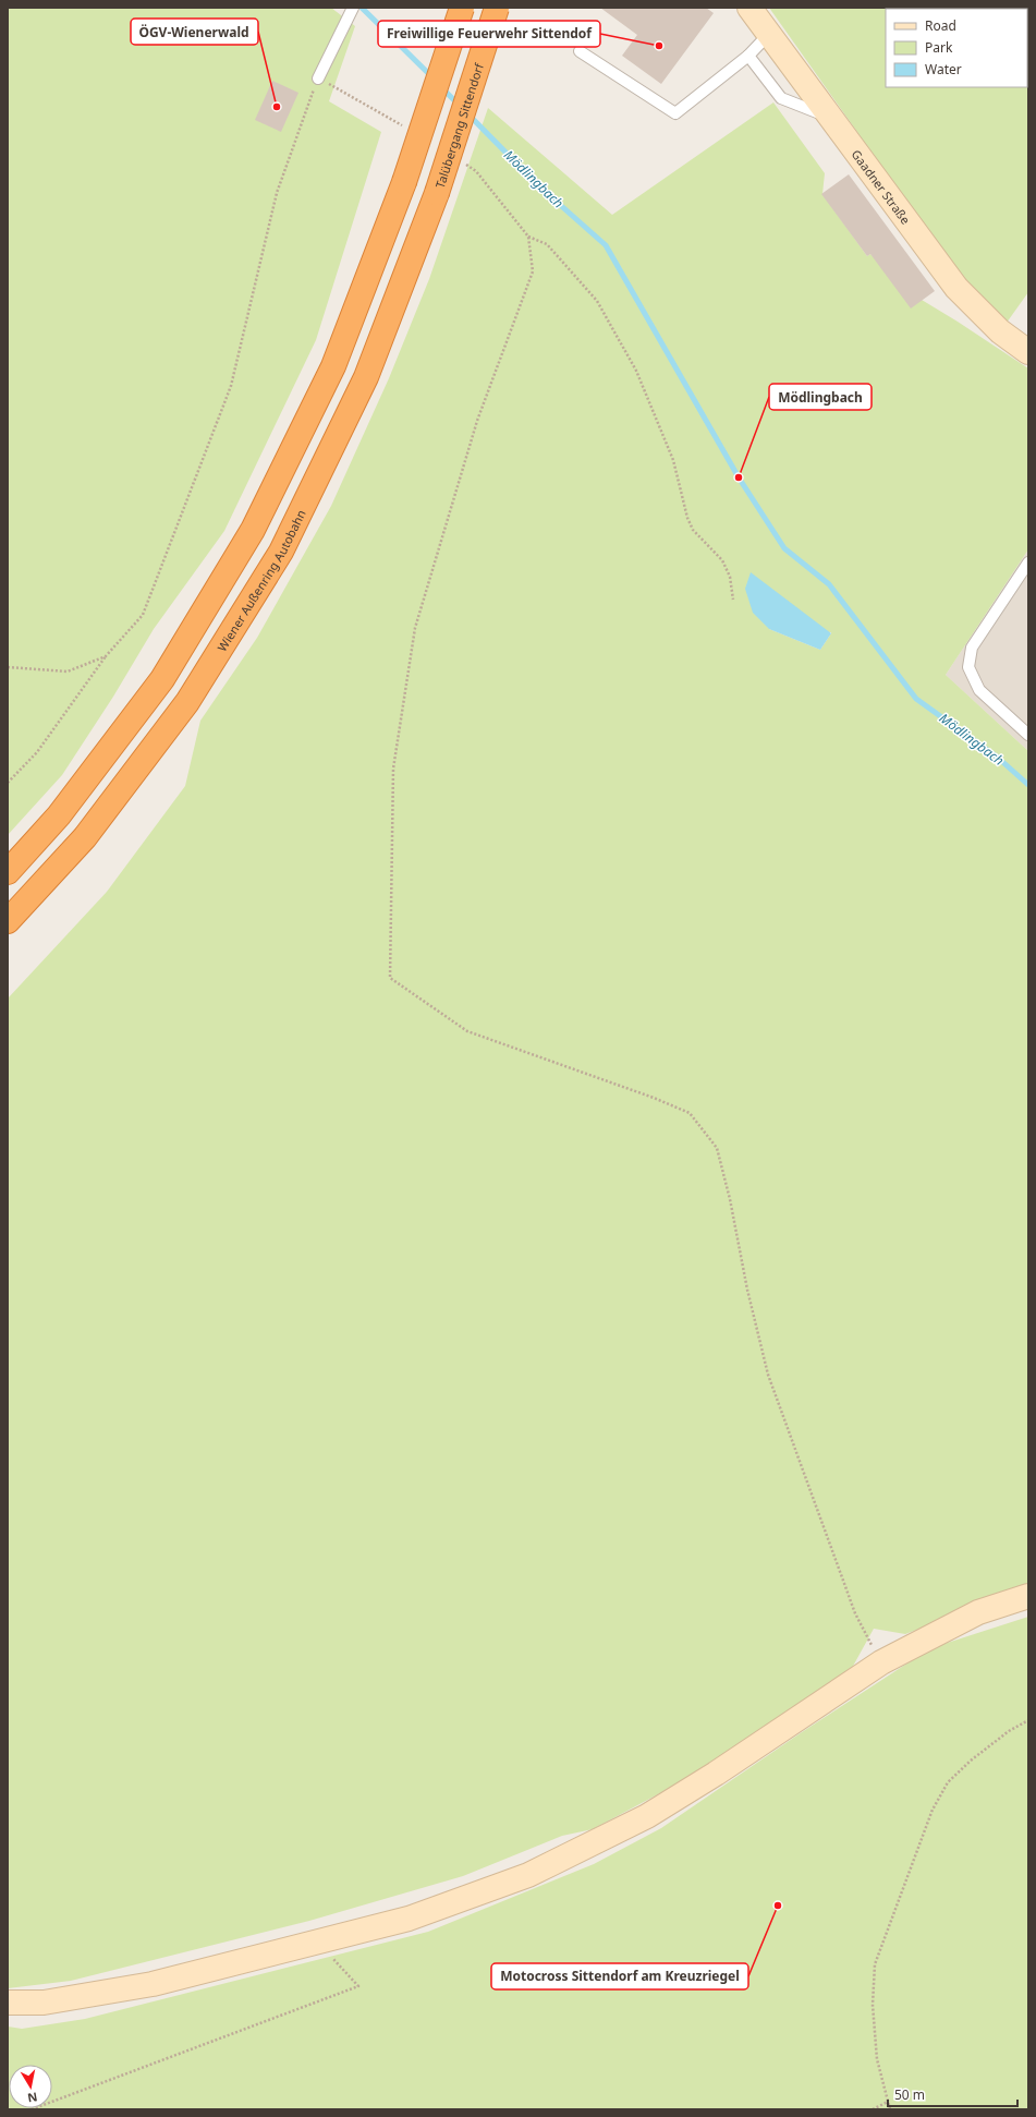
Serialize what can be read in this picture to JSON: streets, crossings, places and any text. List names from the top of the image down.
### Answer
{
  "streets": {
    "highway": ["Talübergang Sittendorf", "Wiener Außenring Autobahn"],
    "main road": ["Gaadner Straße"]
  },
  "crossings": [
    ["Talübergang Sittendorf", "Wiener Außenring Autobahn"]
  ],
  "water": ["Mödlingbach"],
  "places": [
    "Freiwillige Feuerwehr Sittendof",
    "ÖGV-Wienerwald",
    "Mödlingbach",
    "Motocross Sittendorf am Kreuzriegel"
  ],
  "legend": ["Road", "Park", "Water"],
  "scale_bar": "50 m",
  "north": "bottom"
}
